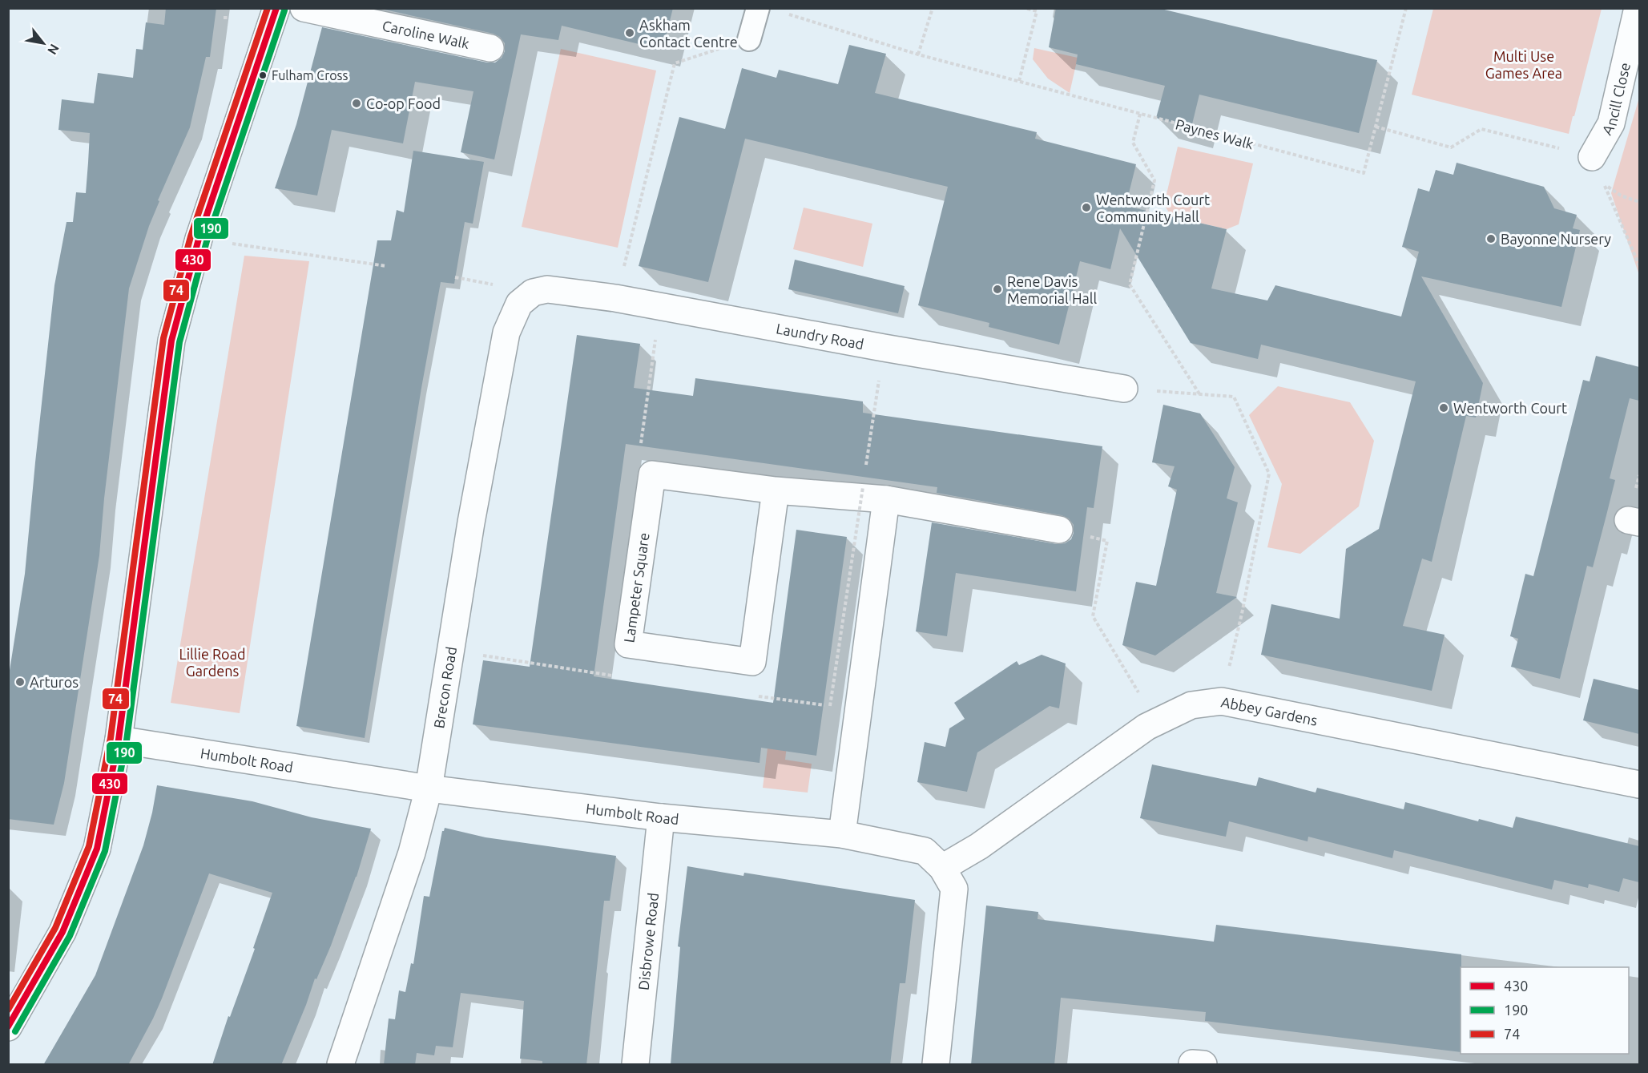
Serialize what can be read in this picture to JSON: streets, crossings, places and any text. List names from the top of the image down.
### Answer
{
  "streets": {
    "street": [
      "Caroline Walk",
      "Ancill Close",
      "Laundry Road",
      "Lampeter Square",
      "Brecon Road",
      "Abbey Gardens",
      "Humbolt Road",
      "Disbrowe Road"
    ],
    "path": ["Paynes Walk"]
  },
  "crossings": [
    ["Laundry Road", "Brecon Road"],
    ["Brecon Road", "Humbolt Road"],
    ["Abbey Gardens", "Humbolt Road"],
    ["Humbolt Road", "Disbrowe Road"]
  ],
  "parks": ["Multi Use Games Area", "Lillie Road Gardens"],
  "places": [
    "Askham Contact Centre",
    "Fulham Cross",
    "Co-op Food",
    "Wentworth Court Community Hall",
    "Bayonne Nursery",
    "Rene Davis Memorial Hall",
    "Wentworth Court",
    "Arturos"
  ],
  "lines": ["transit line 430", "transit line 74", "transit line 190"],
  "legend": ["430", "190", "74"],
  "north": "bottom right"
}
